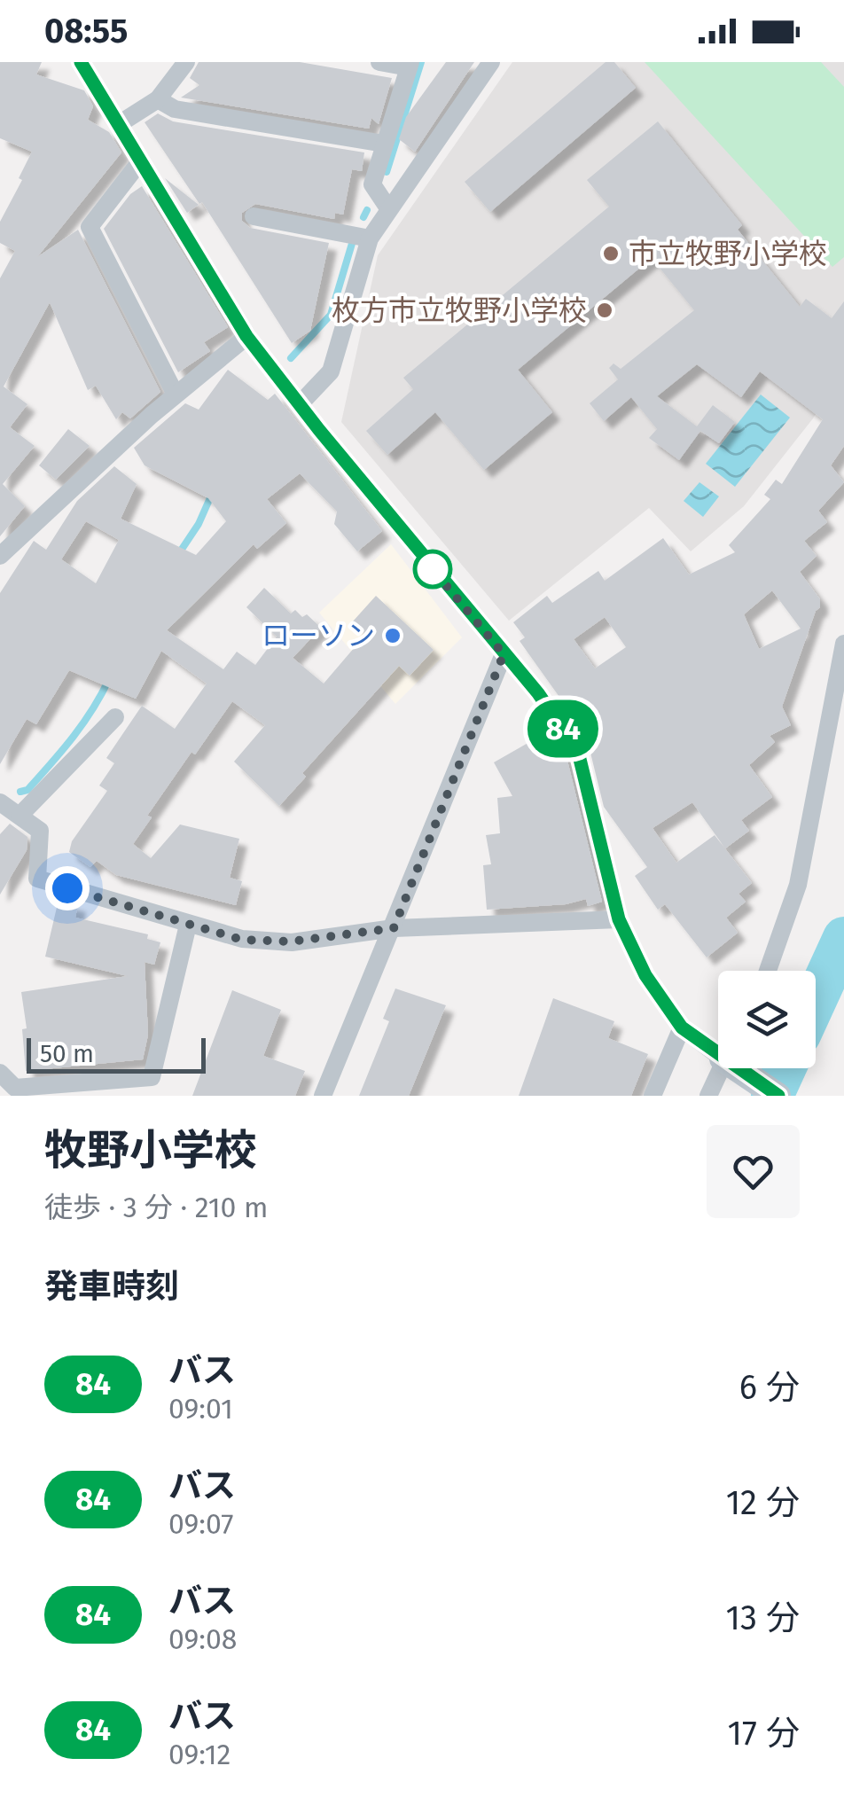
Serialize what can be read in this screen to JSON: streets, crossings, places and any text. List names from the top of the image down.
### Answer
{
  "places": ["市立牧野小学校", "枚方市立牧野小学校", "ローソン"],
  "lines": ["bus line 84"],
  "scale_bar": "50 m",
  "page": {
    "status": "08:55",
    "on_map": "84",
    "scale": "50 m",
    "heading": [
      ["牧野小学校", "徒歩 · 3 分 · 210 m"],
      "発車時刻"
    ],
    "list": [
      {
        "mark": "84",
        "name": "バス",
        "note": "09:01",
        "value": "6 分"
      },
      {
        "mark": "84",
        "name": "バス",
        "note": "09:07",
        "value": "12 分"
      },
      {
        "mark": "84",
        "name": "バス",
        "note": "09:08",
        "value": "13 分"
      },
      {
        "mark": "84",
        "name": "バス",
        "note": "09:12",
        "value": "17 分"
      }
    ]
  }
}
